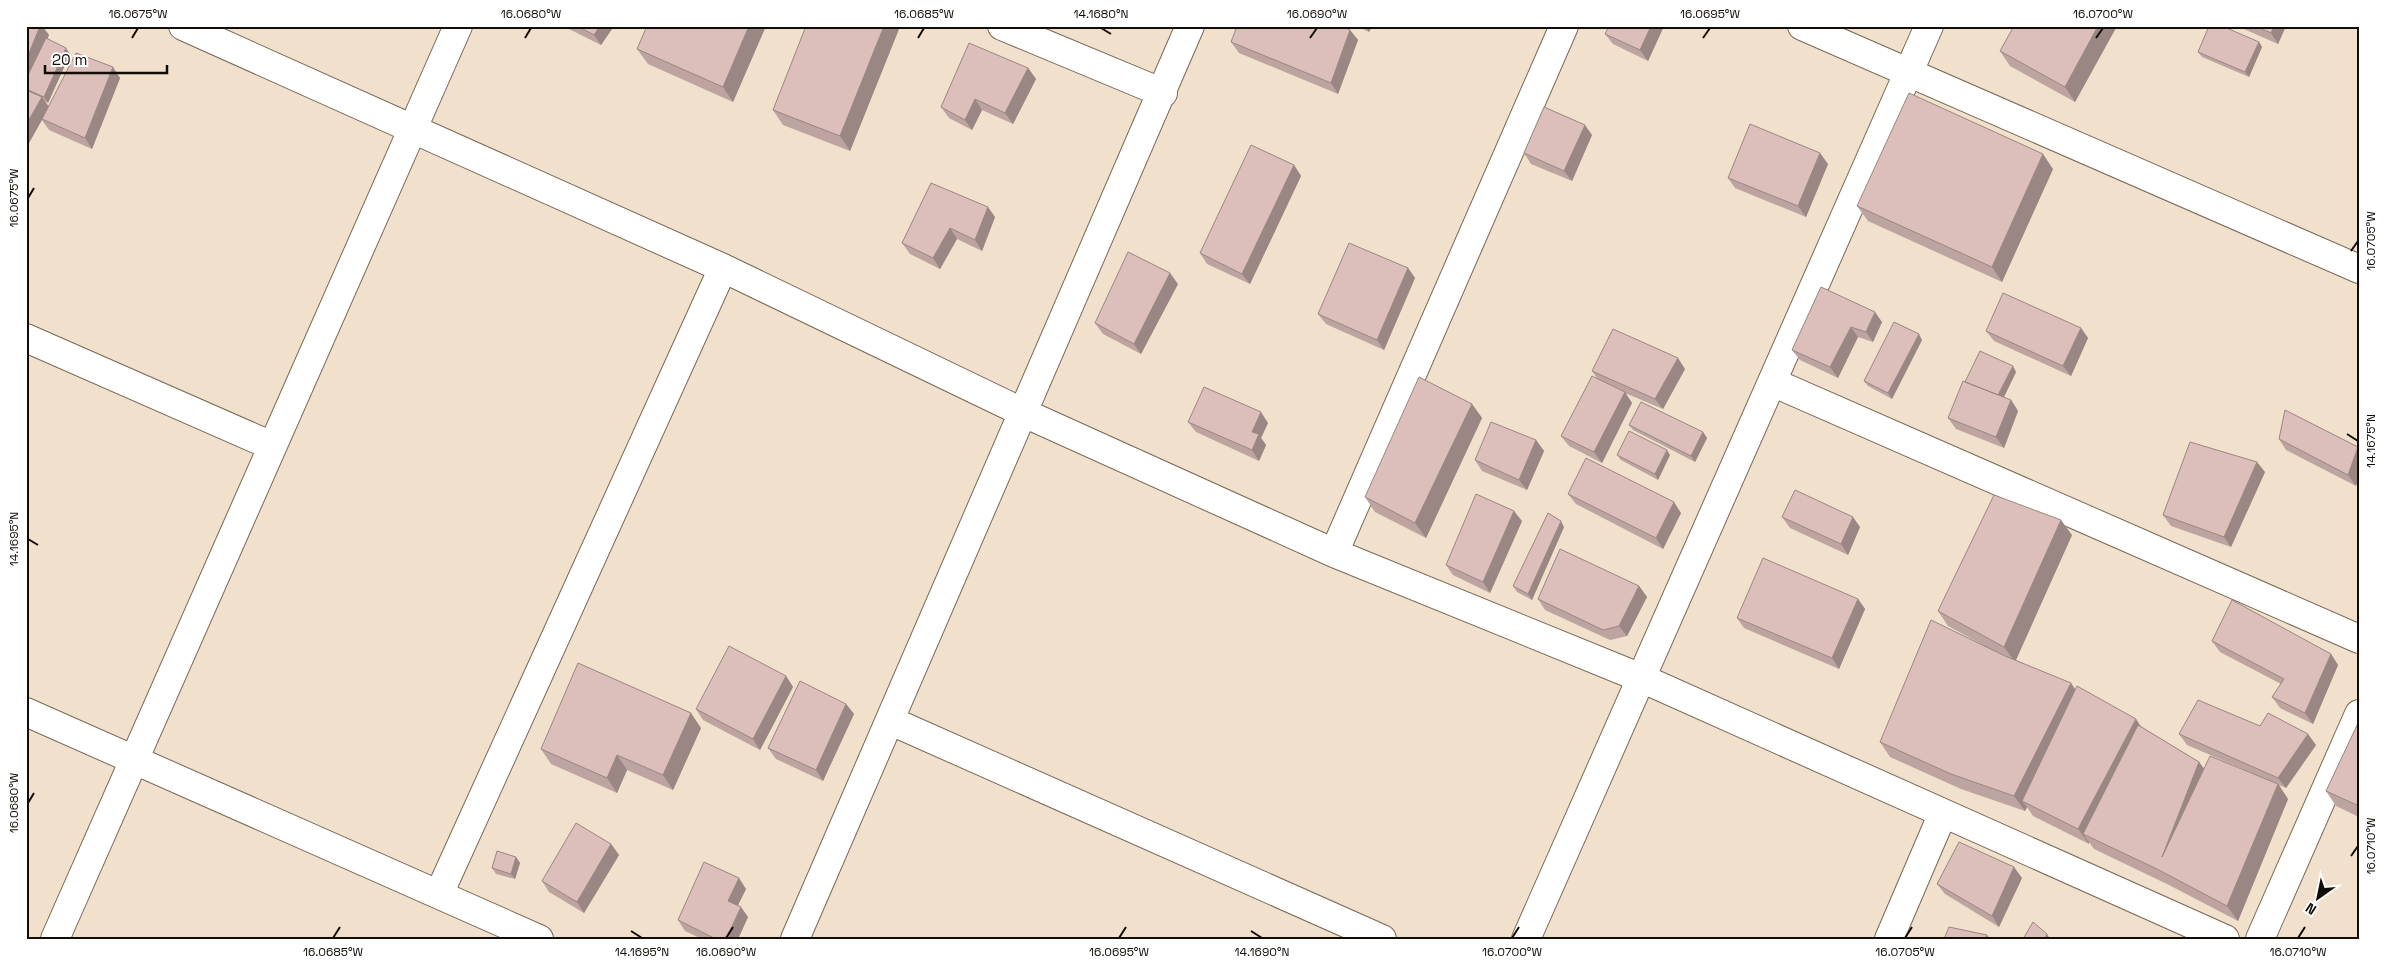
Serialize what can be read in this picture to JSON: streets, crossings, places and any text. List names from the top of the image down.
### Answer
{
  "scale_bar": "20 m",
  "north": "bottom left",
  "coordinates": [
    "16.0675°W",
    "16.0680°W",
    "16.0685°W",
    "14.1680°N",
    "16.0690°W",
    "16.0695°W",
    "16.0700°W",
    "16.0705°W",
    "14.1675°N",
    "14.1695°N",
    "16.0710°W",
    "14.1690°N"
  ]
}
